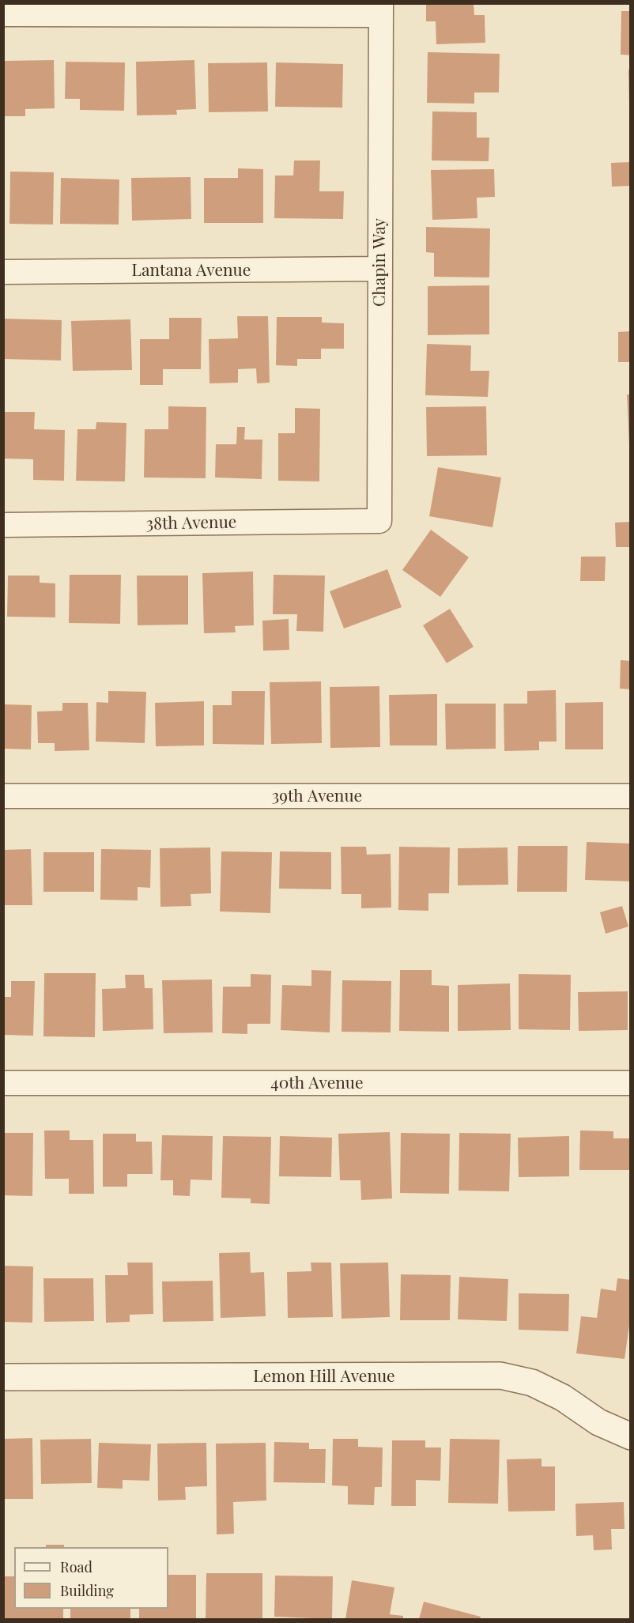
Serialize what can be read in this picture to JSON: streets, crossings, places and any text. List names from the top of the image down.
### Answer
{
  "streets": {
    "street": [
      "Chapin Way",
      "Lantana Avenue",
      "38th Avenue",
      "39th Avenue",
      "40th Avenue",
      "Lemon Hill Avenue"
    ]
  },
  "crossings": [
    ["Chapin Way", "Lantana Avenue"],
    ["Chapin Way", "38th Avenue"]
  ],
  "legend": ["Road", "Building"]
}
